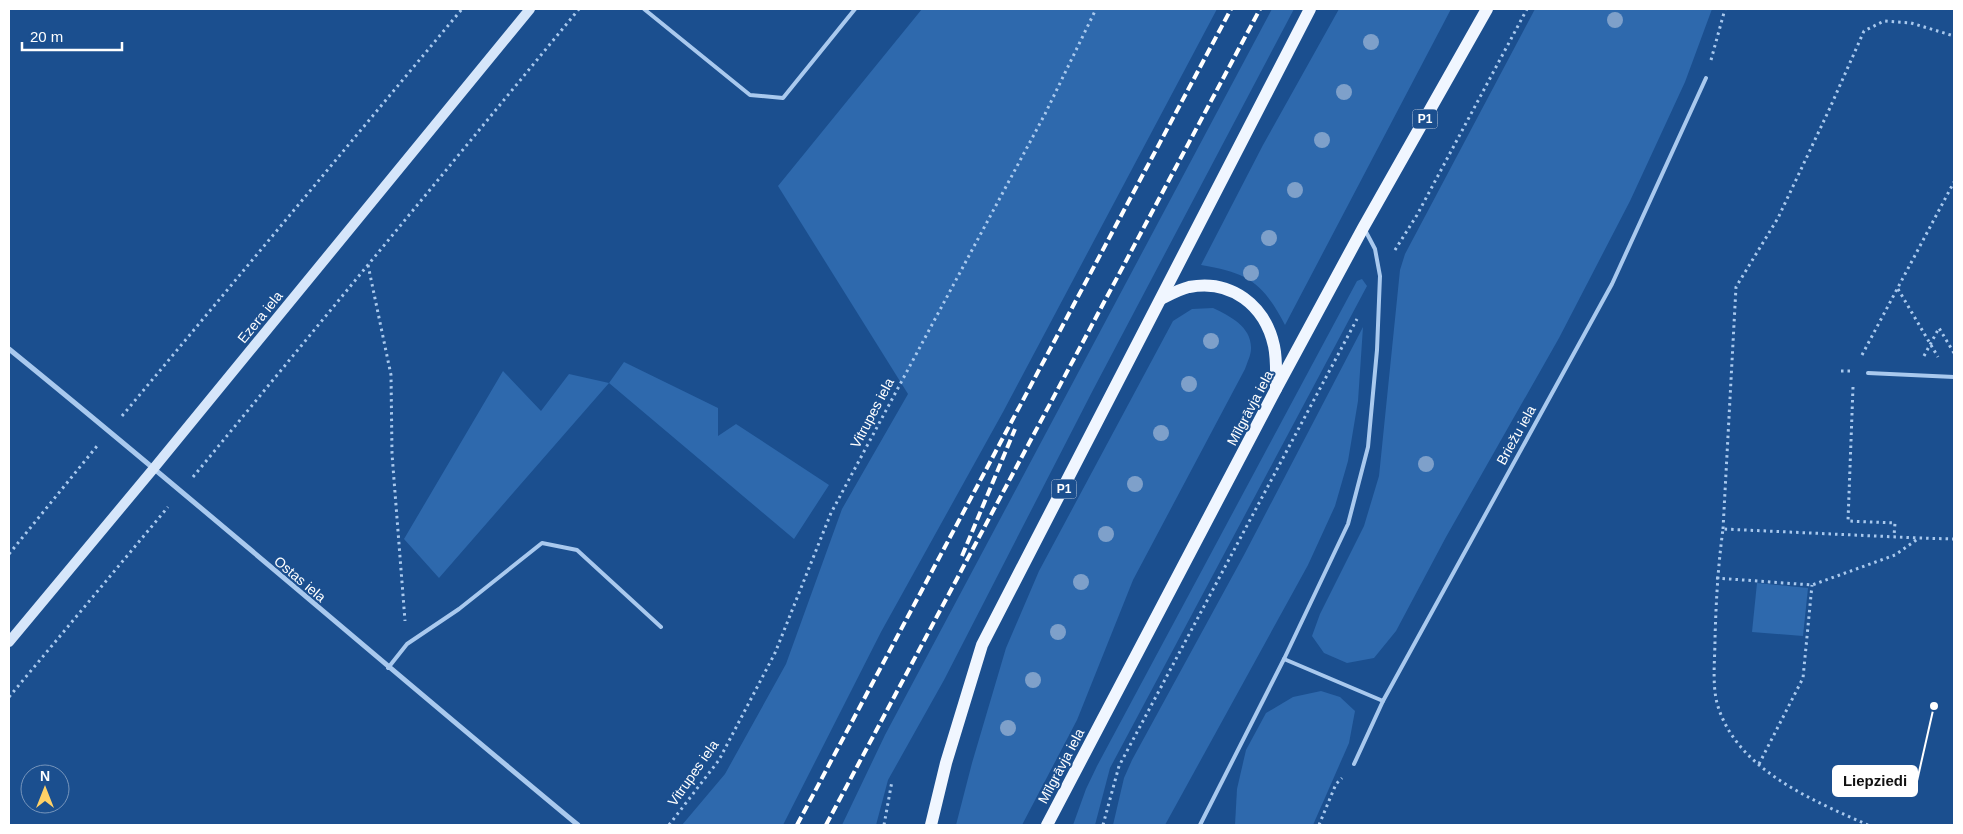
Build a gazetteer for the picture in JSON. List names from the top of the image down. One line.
{"streets":{"main road":["P1","Mīlgrāvja iela"],"street":["Ezera iela","Ostas iela"],"lane":["Briežu iela"],"path":["Vitrupes iela"]},"crossings":[["Ezera iela","Ostas iela"]],"places":["Liepziedi"],"scale_bar":"20 m","north":"top"}
